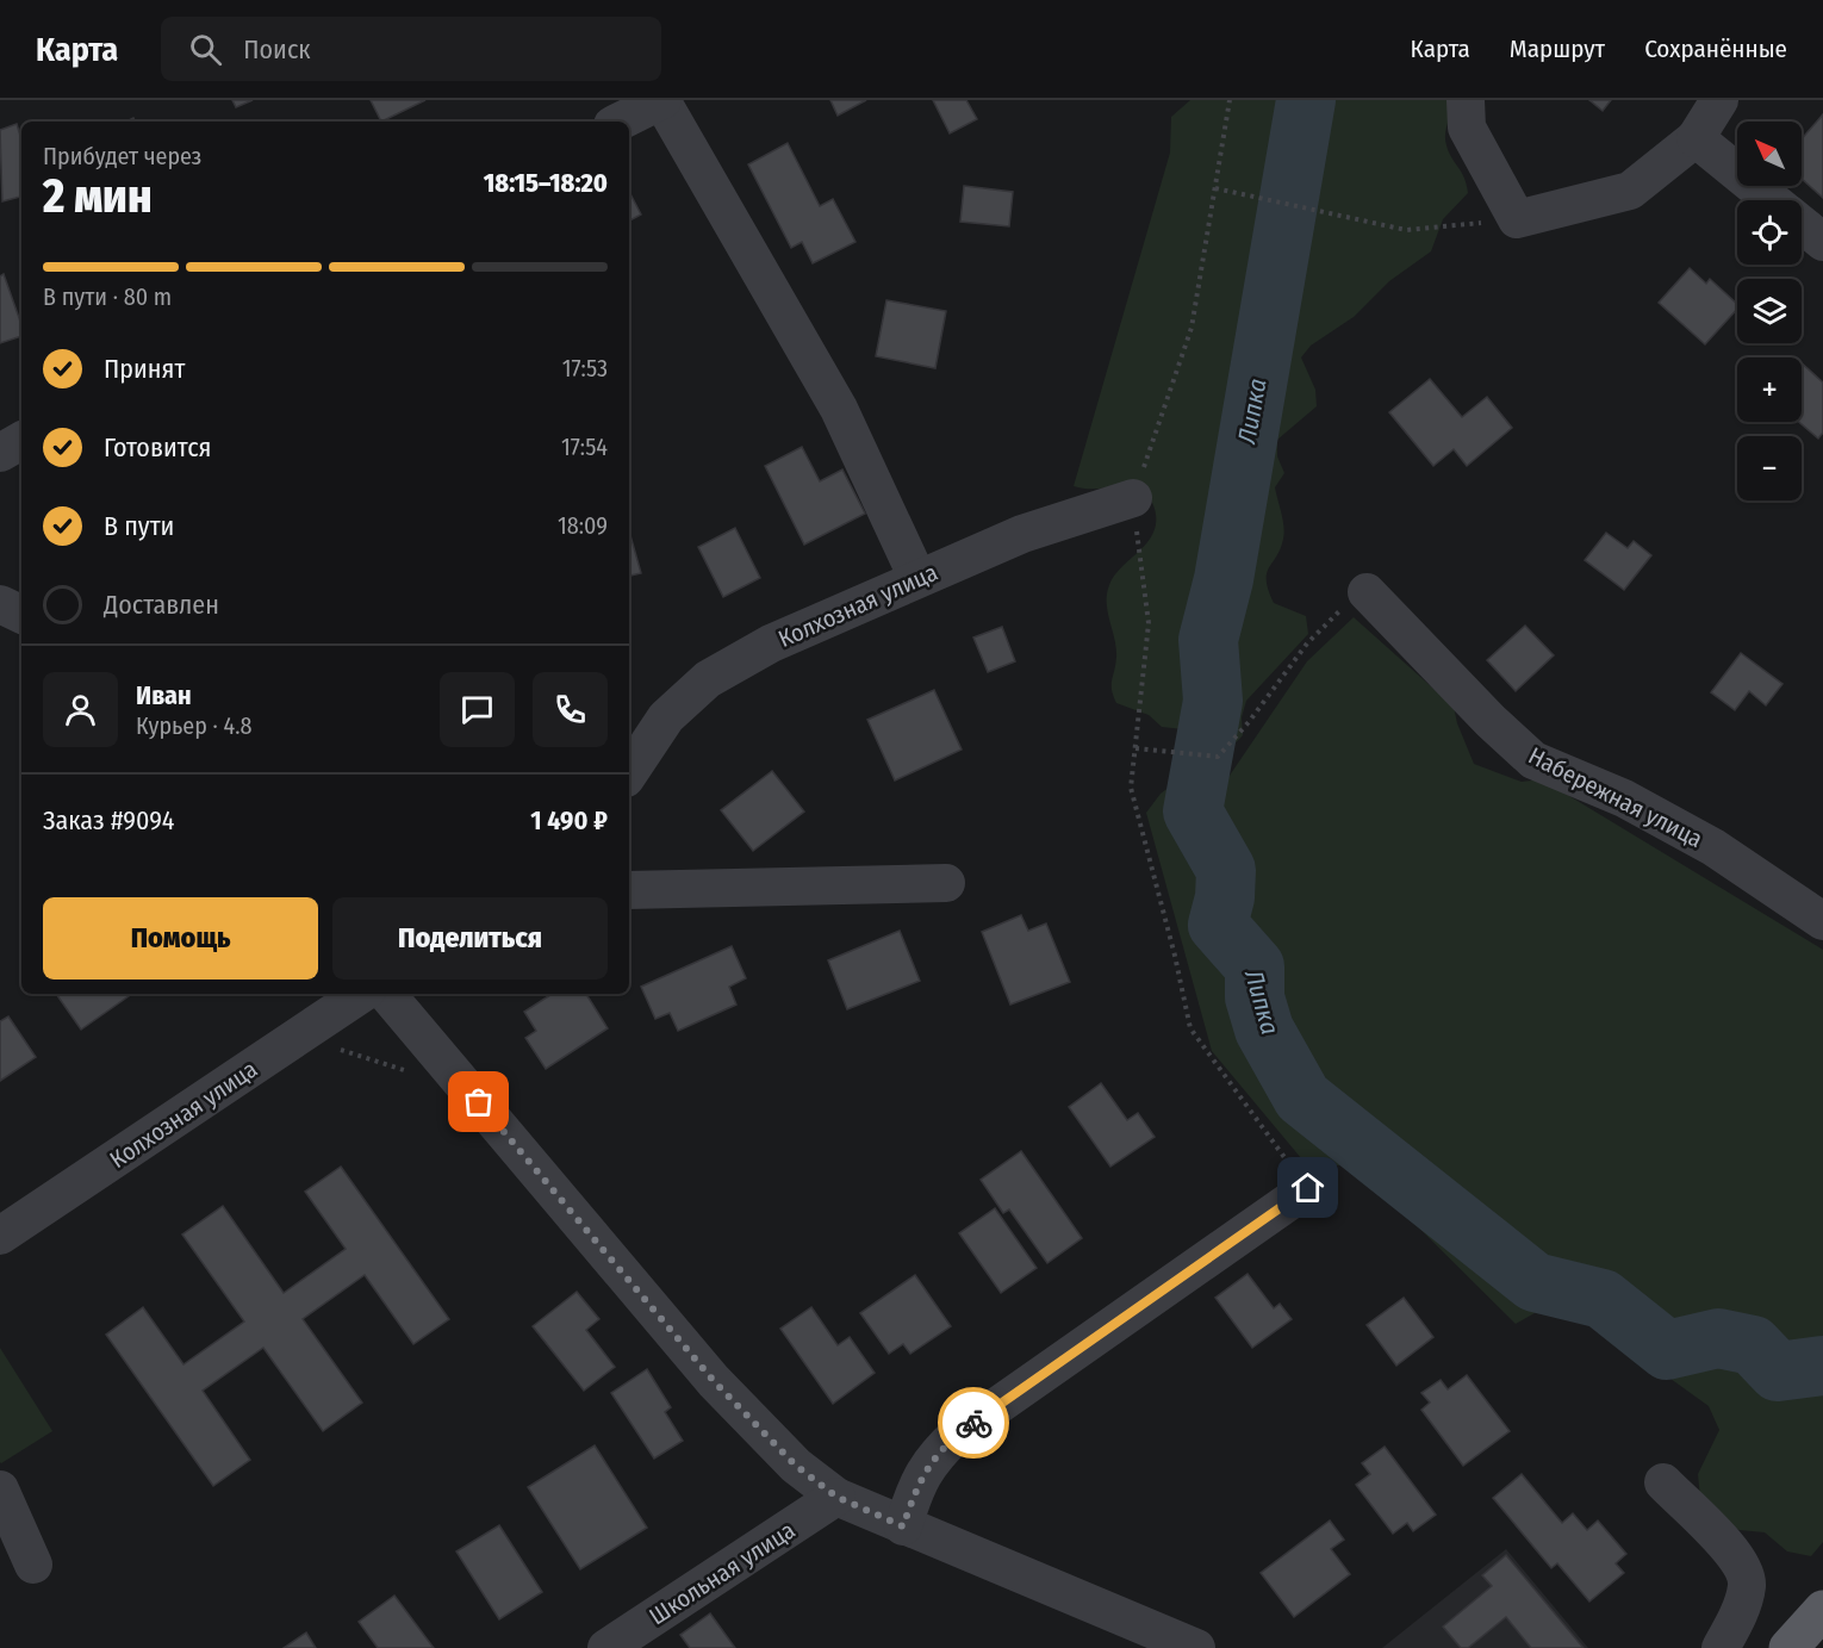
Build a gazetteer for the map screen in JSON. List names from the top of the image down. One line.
{"streets":{"street":["Колхозная улица","Набережная улица","Школьная улица"]},"water":["Липка"],"north":"top left","page":{"header":"Карта","search":"Поиск","nav":["Карта","Маршрут","Сохранённые"],"map_buttons":["+","−"],"heading":["2 мин","Прибудет через","18:15–18:20"],"panel":["Иван","Курьер · 4.8","Заказ #9094","1 490 ₽"],"bar":"В пути · 80 m","list":[["Принят","17:53"],["Готовится","17:54"],["В пути","18:09"],"Доставлен"],"buttons":["Помощь","Поделиться"]}}
